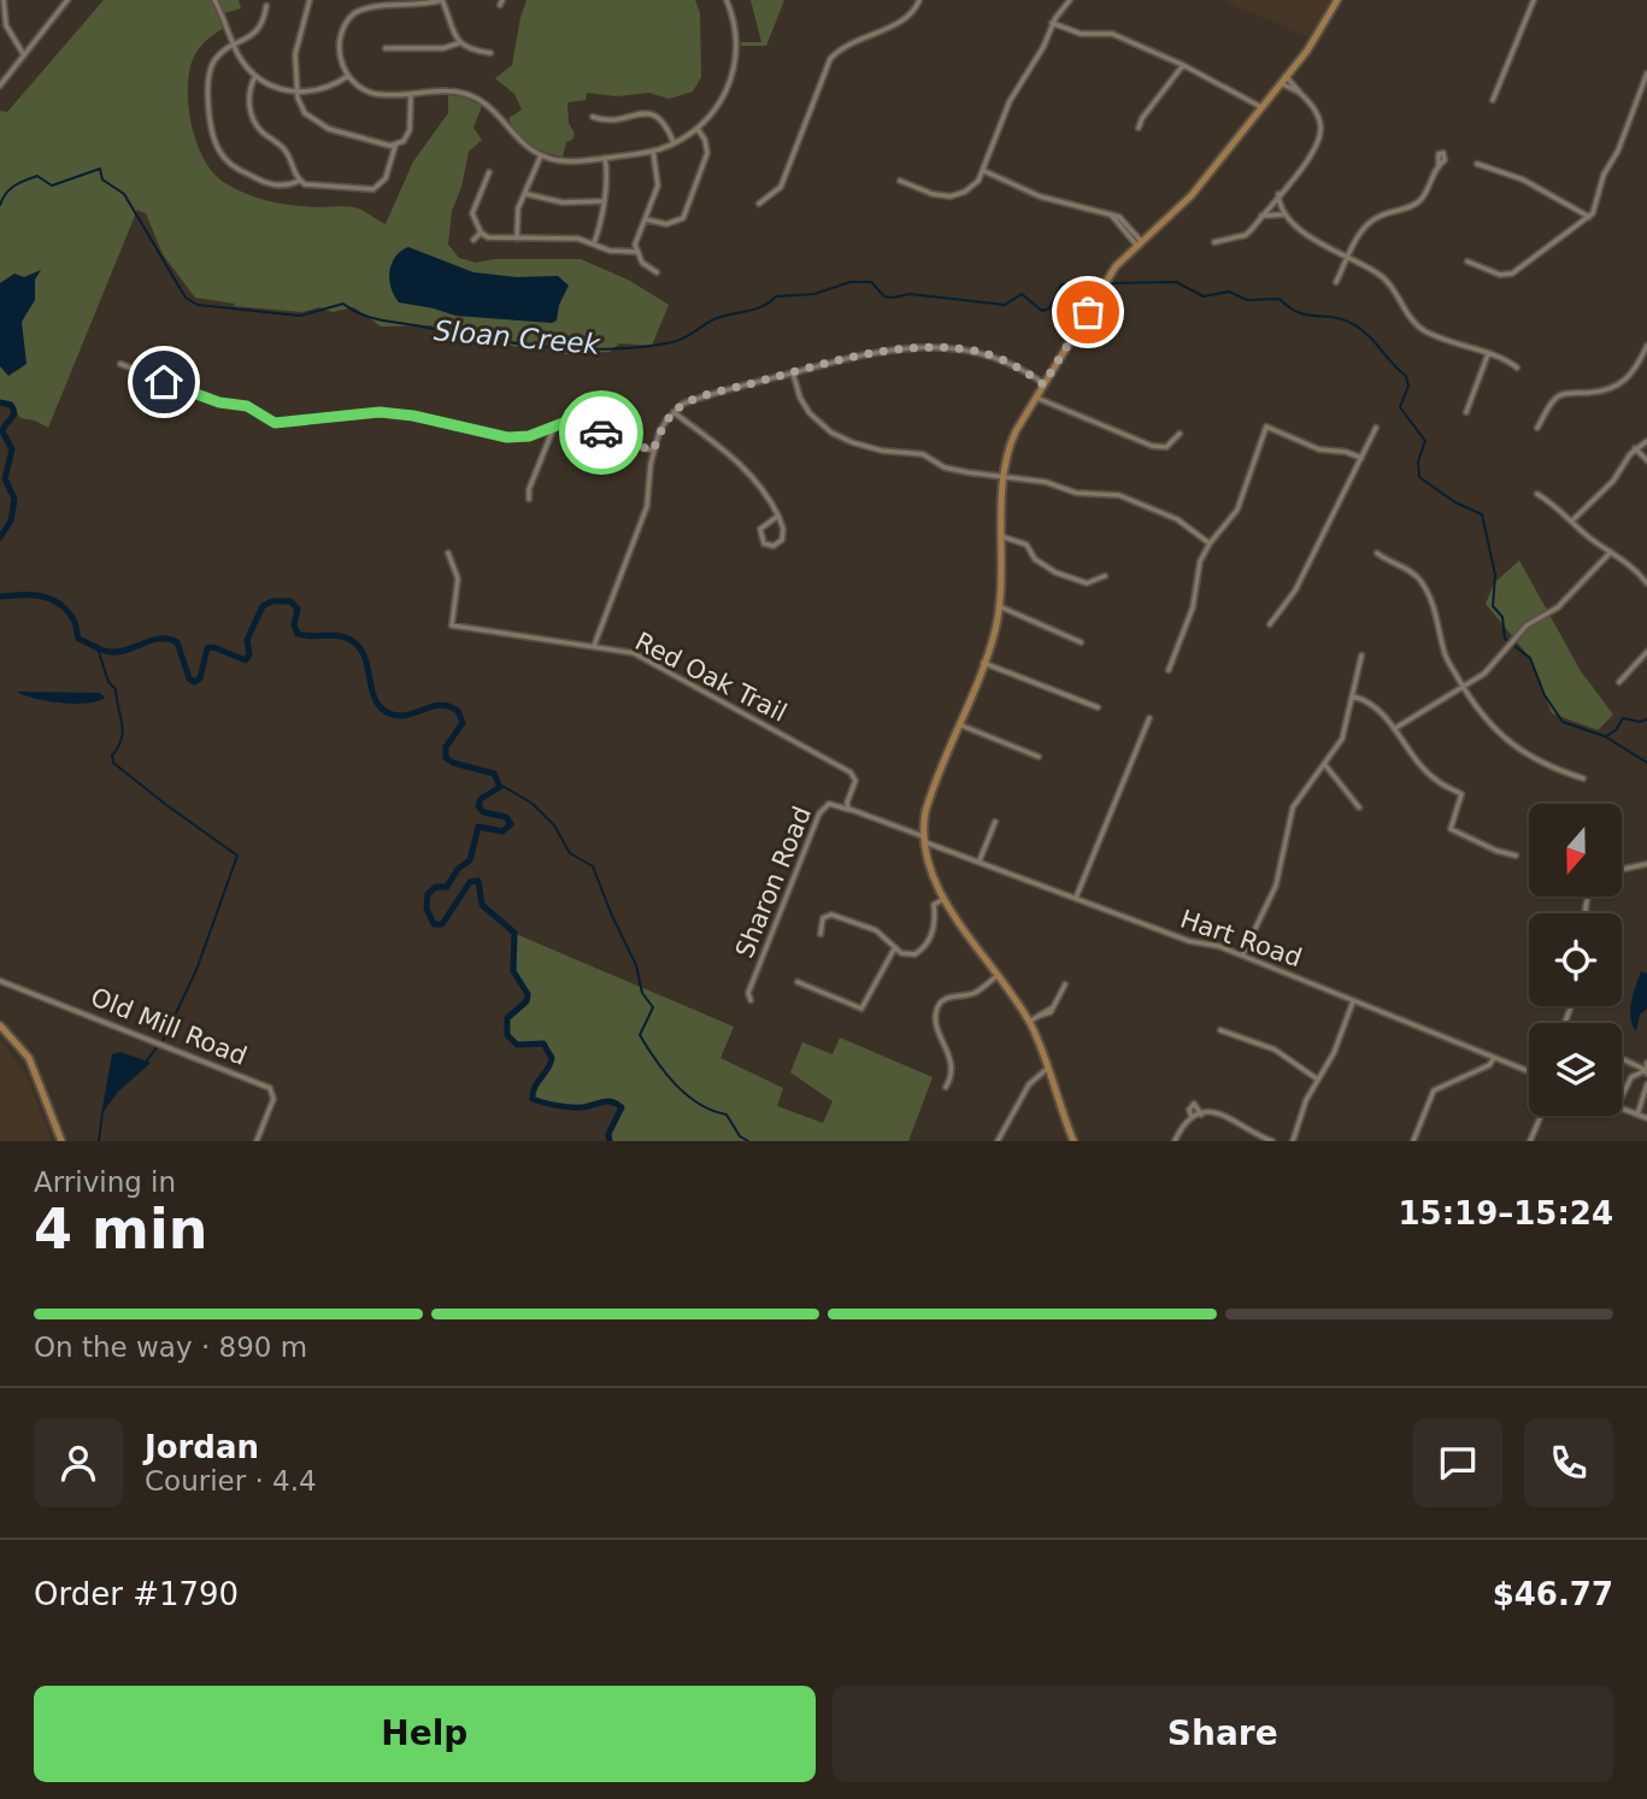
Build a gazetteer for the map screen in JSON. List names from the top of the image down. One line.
{"streets":{"street":["Red Oak Trail","Sharon Road","Hart Road","Old Mill Road"]},"crossings":[["Red Oak Trail","Sharon Road"]],"water":["Sloan Creek"],"north":"bottom","page":{"heading":["4 min","Arriving in","15:19–15:24"],"panel":["Jordan","Courier · 4.4","Order #1790","$46.77"],"bar":"On the way · 890 m","buttons":["Help","Share"]}}
